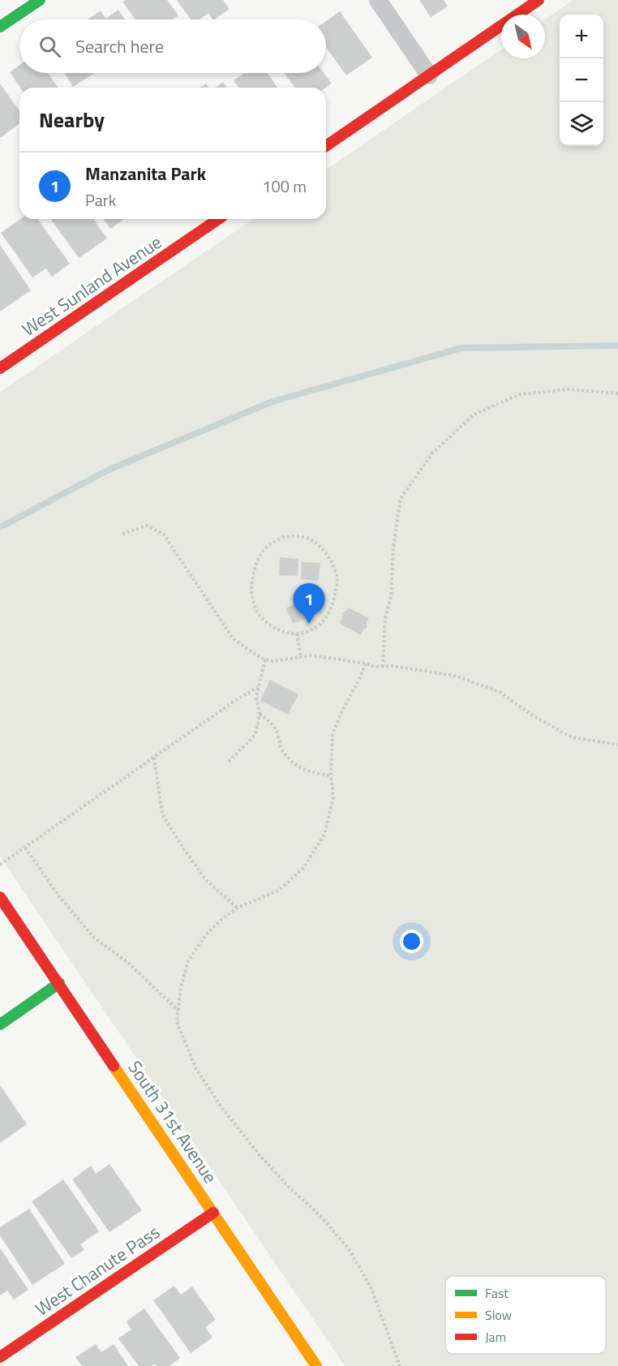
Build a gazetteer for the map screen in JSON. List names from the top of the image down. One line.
{"streets":{"street":["West Sunland Avenue","South 31st Avenue","West Chanute Pass"]},"crossings":[["South 31st Avenue","West Chanute Pass"]],"legend":["Fast","Slow","Jam"],"north":"bottom right","page":{"map_buttons":["+","−"],"search":"Search here","heading":"Nearby","list":[{"mark":"1","name":"Manzanita Park","note":"Park","value":"100 m"}],"pins":"1"}}
